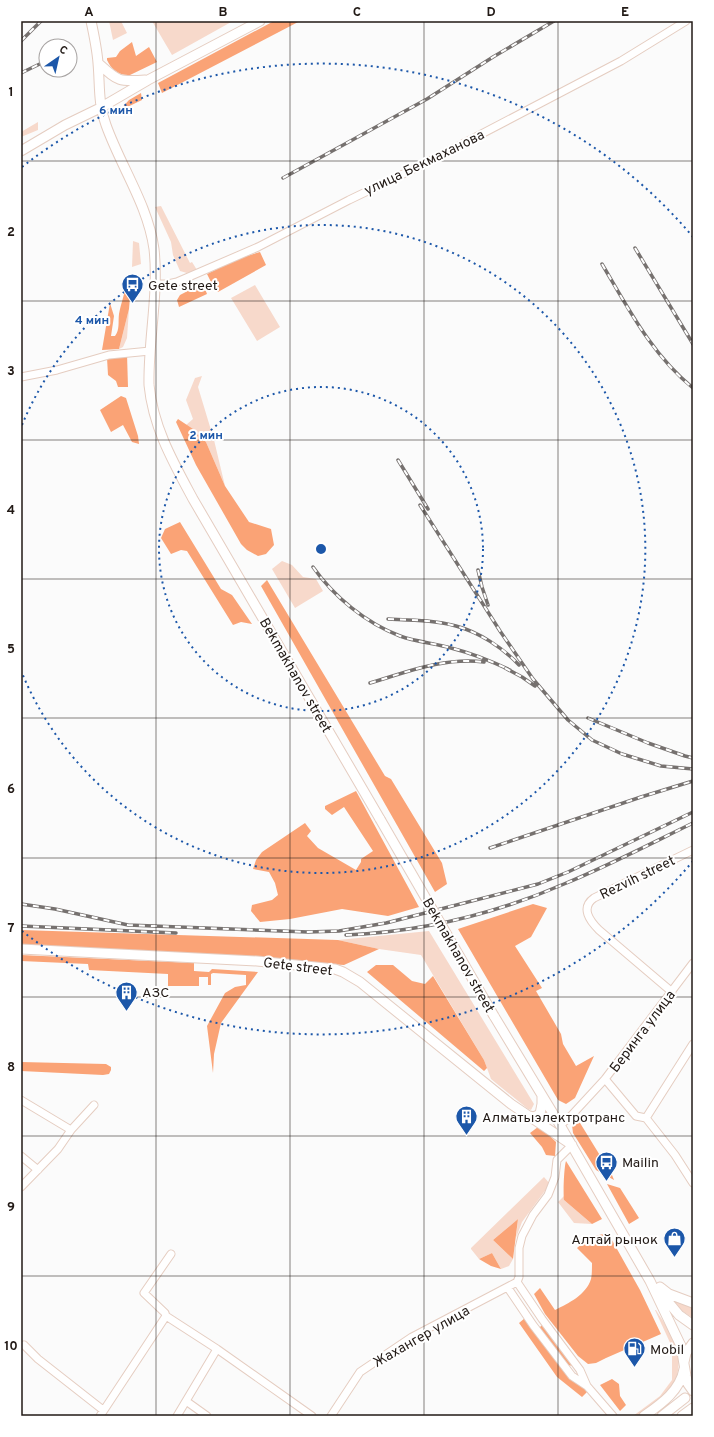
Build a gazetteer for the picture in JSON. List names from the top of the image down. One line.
{"streets":{"main road":["Bekmakhanov street","Gete street"],"street":["улица Бекмаханова","Rezvih street","Беринга улица","Жахангер улица"]},"crossings":[["улица Бекмаханова","Bekmakhanov street"],["Bekmakhanov street","Gete street"],["Bekmakhanov street","Беринга улица"],["Rezvih street","Беринга улица"]],"places":{"bus stop":["Gete street","Mailin"],"building":["АЗС","Алматыэлектротранс"],"shop":["Алтай рынок"],"fuel station":["Mobil"]},"north":"top right","grid":{"columns":["A","B","C","D","E"],"rows":["1","2","3","4","5","6","7","8","9","10"]},"rings":["6 мин","4 мин","2 мин"]}
